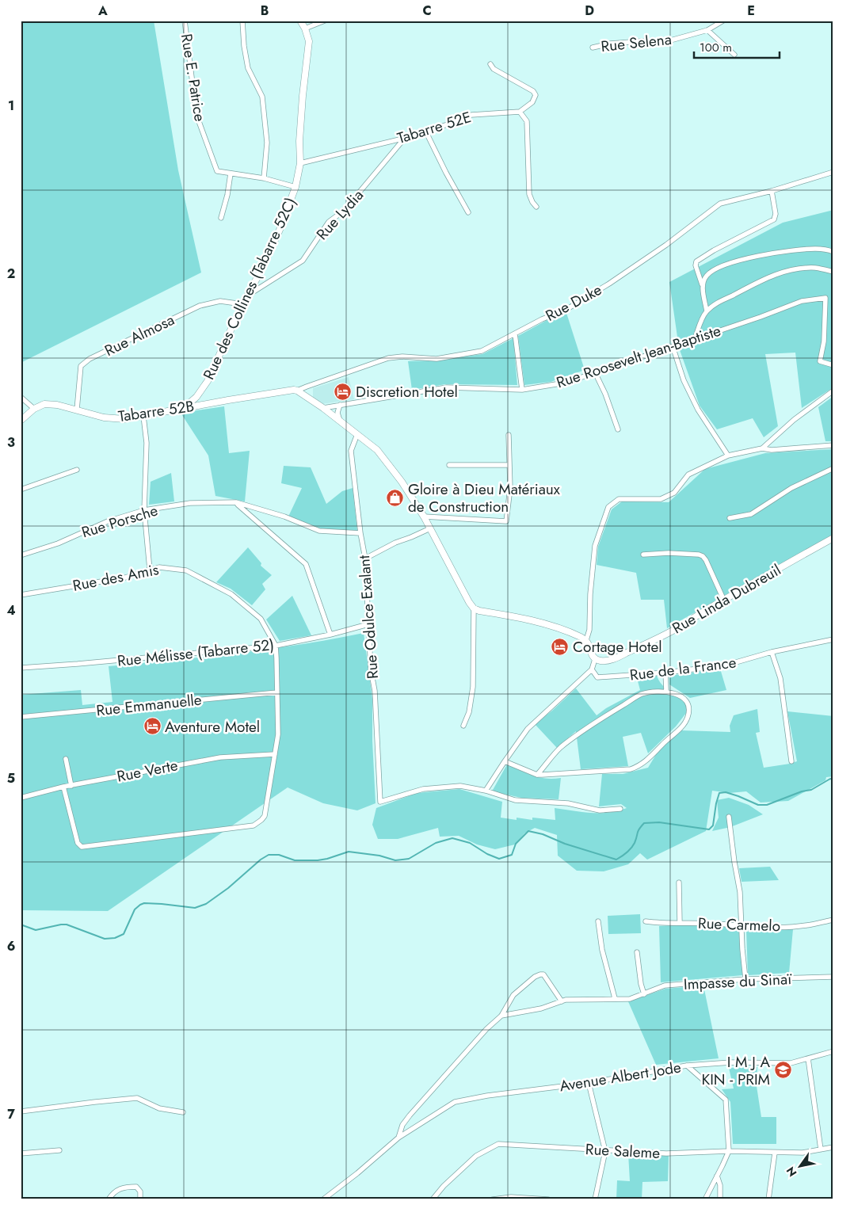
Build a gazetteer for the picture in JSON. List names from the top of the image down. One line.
{"streets":{"street":["Rue Selena","Rue E. Patrice","Tabarre 52E","Rue Lydia","Rue des Collines (Tabarre 52C)","Rue Duke","Rue Almosa","Rue Roosevelt Jean-Baptiste","Tabarre 52B","Rue Porsche","Rue des Amis","Rue Linda Dubreuil","Rue Odulce Exalant","Rue Mélisse (Tabarre 52)","Rue de la France","Rue Emmanuelle","Rue Verte","Rue Carmelo","Impasse du Sinaï","Avenue Albert Jode","Rue Saleme"]},"crossings":[["Rue E. Patrice","Rue des Collines (Tabarre 52C)"],["Tabarre 52E","Rue Lydia"],["Tabarre 52E","Rue des Collines (Tabarre 52C)"],["Rue Lydia","Rue des Collines (Tabarre 52C)"],["Rue des Collines (Tabarre 52C)","Rue Almosa"],["Rue des Collines (Tabarre 52C)","Tabarre 52B"],["Rue Duke","Tabarre 52B"],["Rue Almosa","Tabarre 52B"],["Rue Porsche","Rue Odulce Exalant"],["Rue des Amis","Rue Mélisse (Tabarre 52)"],["Rue Odulce Exalant","Rue Mélisse (Tabarre 52)"]],"places":{"hotel":["Discretion Hotel","Cortage Hotel","Aventure Motel"],"shop":["Gloire à Dieu Matériaux de Construction"],"school or university":["I M J A KIN - PRIM"]},"scale_bar":"100 m","north":"bottom left","grid":{"columns":["A","B","C","D","E"],"rows":["1","2","3","4","5","6","7"]}}
